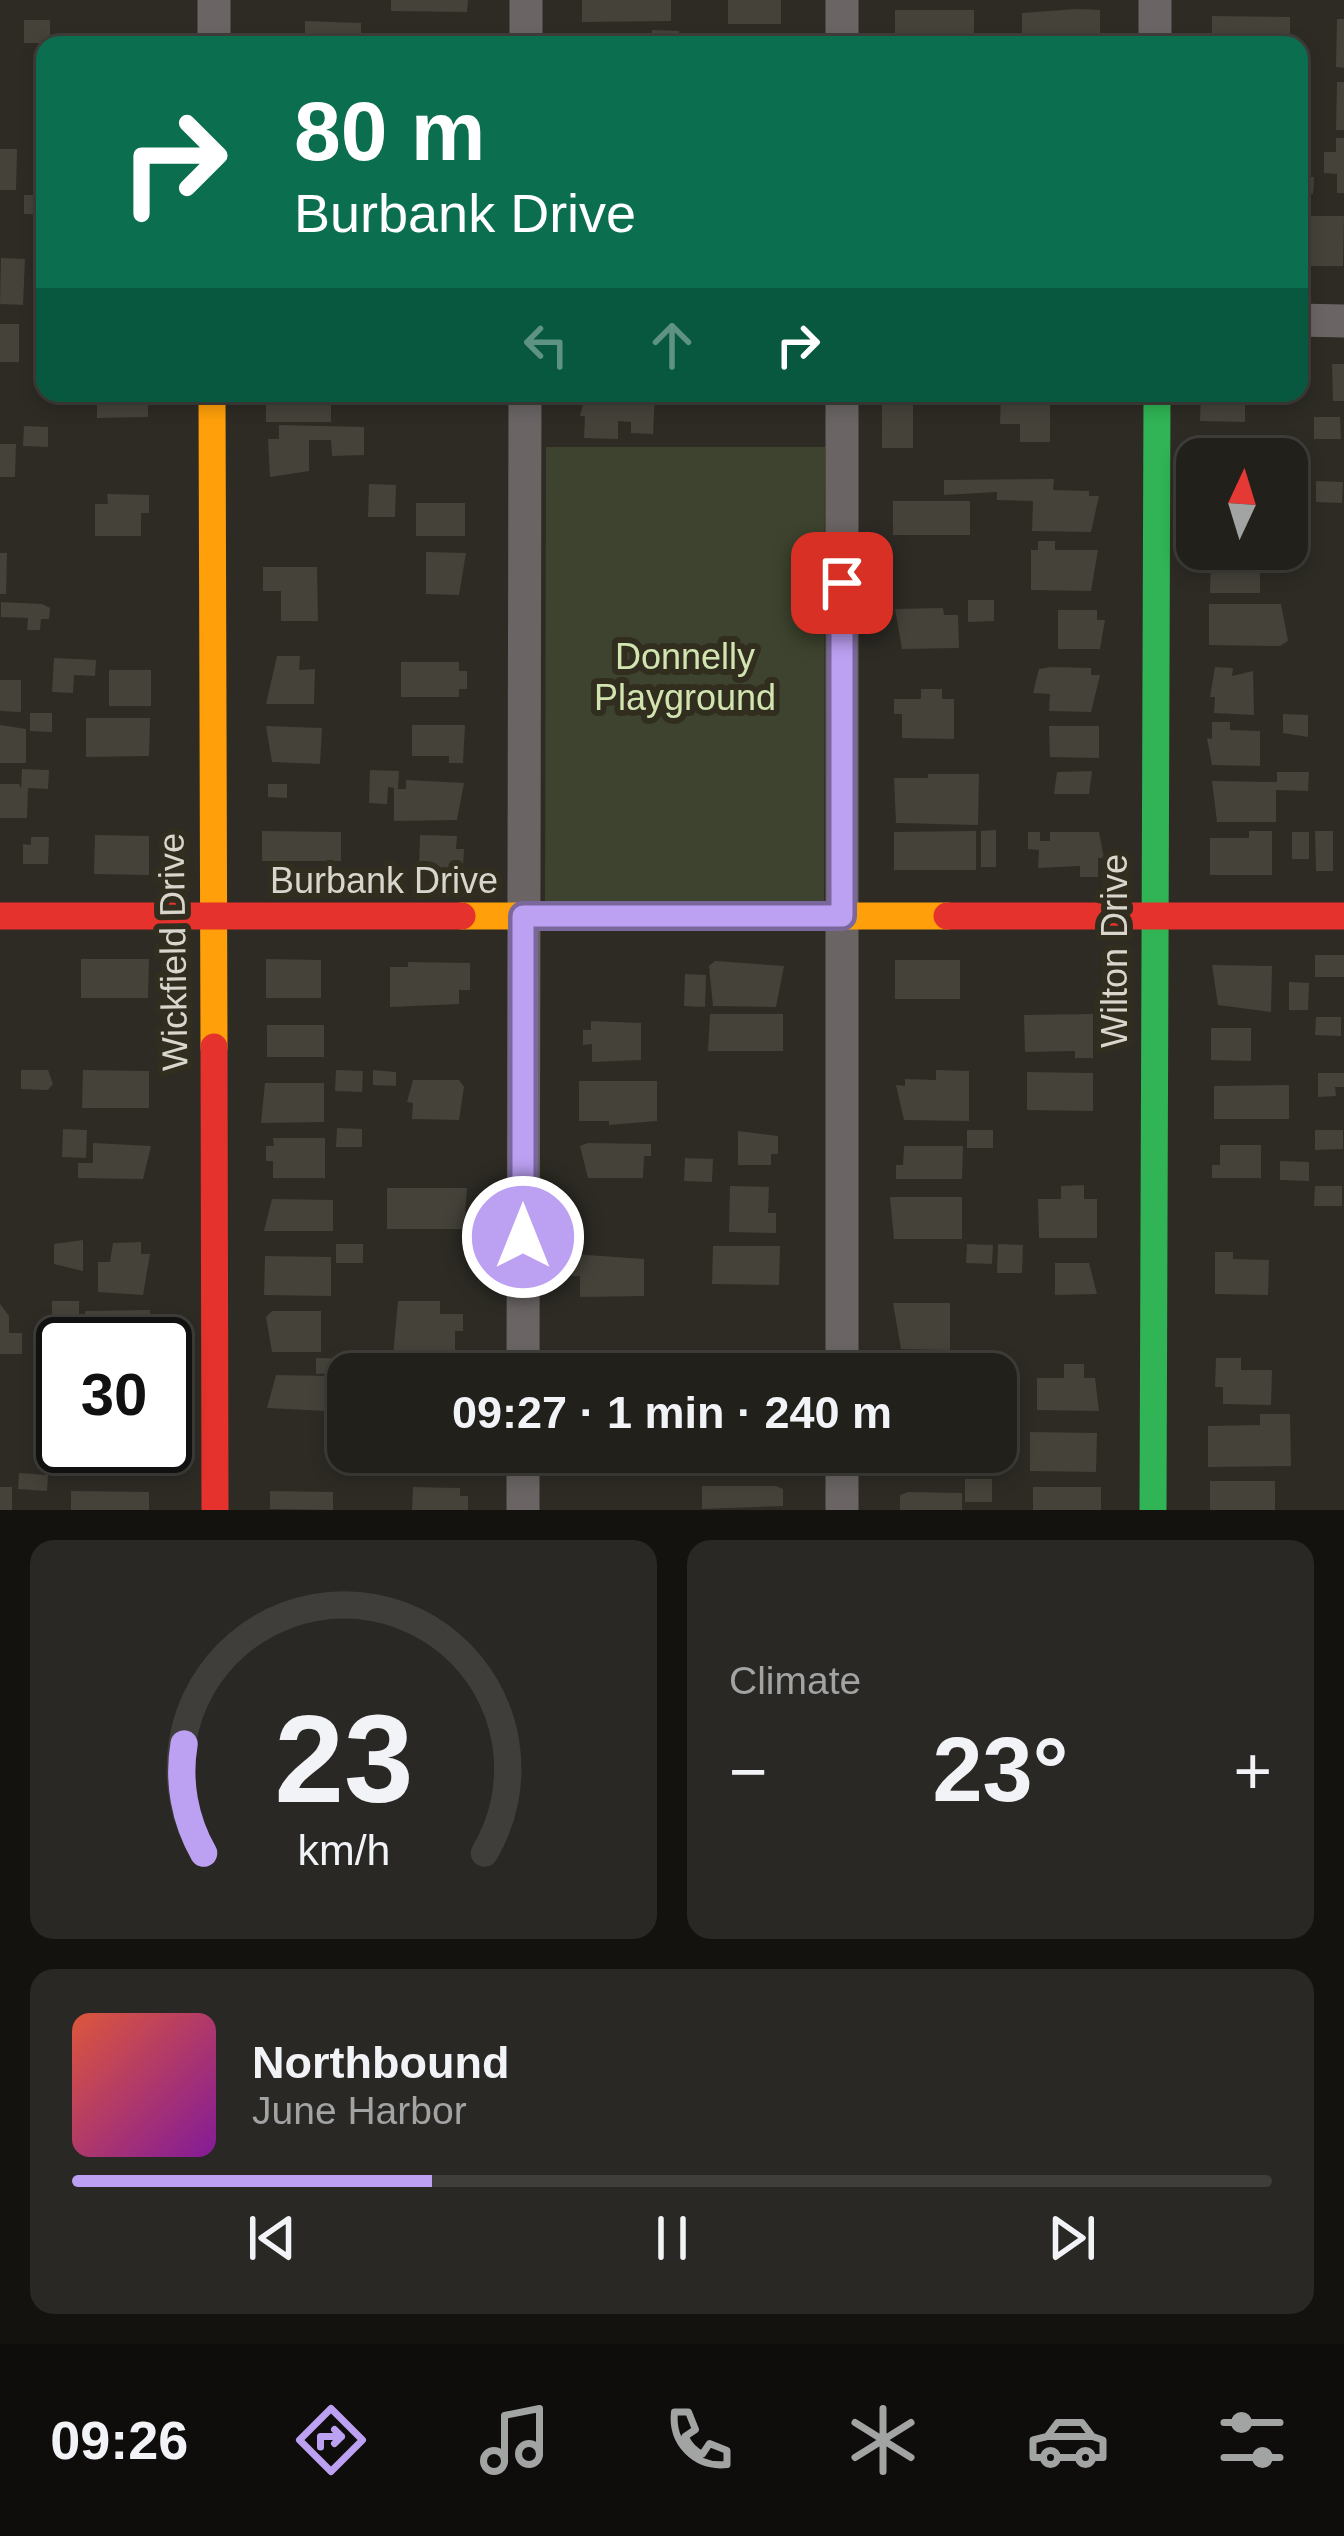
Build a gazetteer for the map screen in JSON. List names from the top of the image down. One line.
{"streets":{"street":["Burbank Drive","Wilton Drive","Wickfield Drive"]},"crossings":[["Burbank Drive","Wilton Drive"],["Burbank Drive","Wickfield Drive"]],"parks":["Donnelly Playground"],"north":"top","page":{"turn":["80 m","Burbank Drive"],"limit":"30","trip":"09:27 · 1 min · 240 m","tile":"Climate","heat":["−","23°","+"],"song":["Northbound","June Harbor"],"tabs":"09:26","gauge":["23","km/h"]}}
